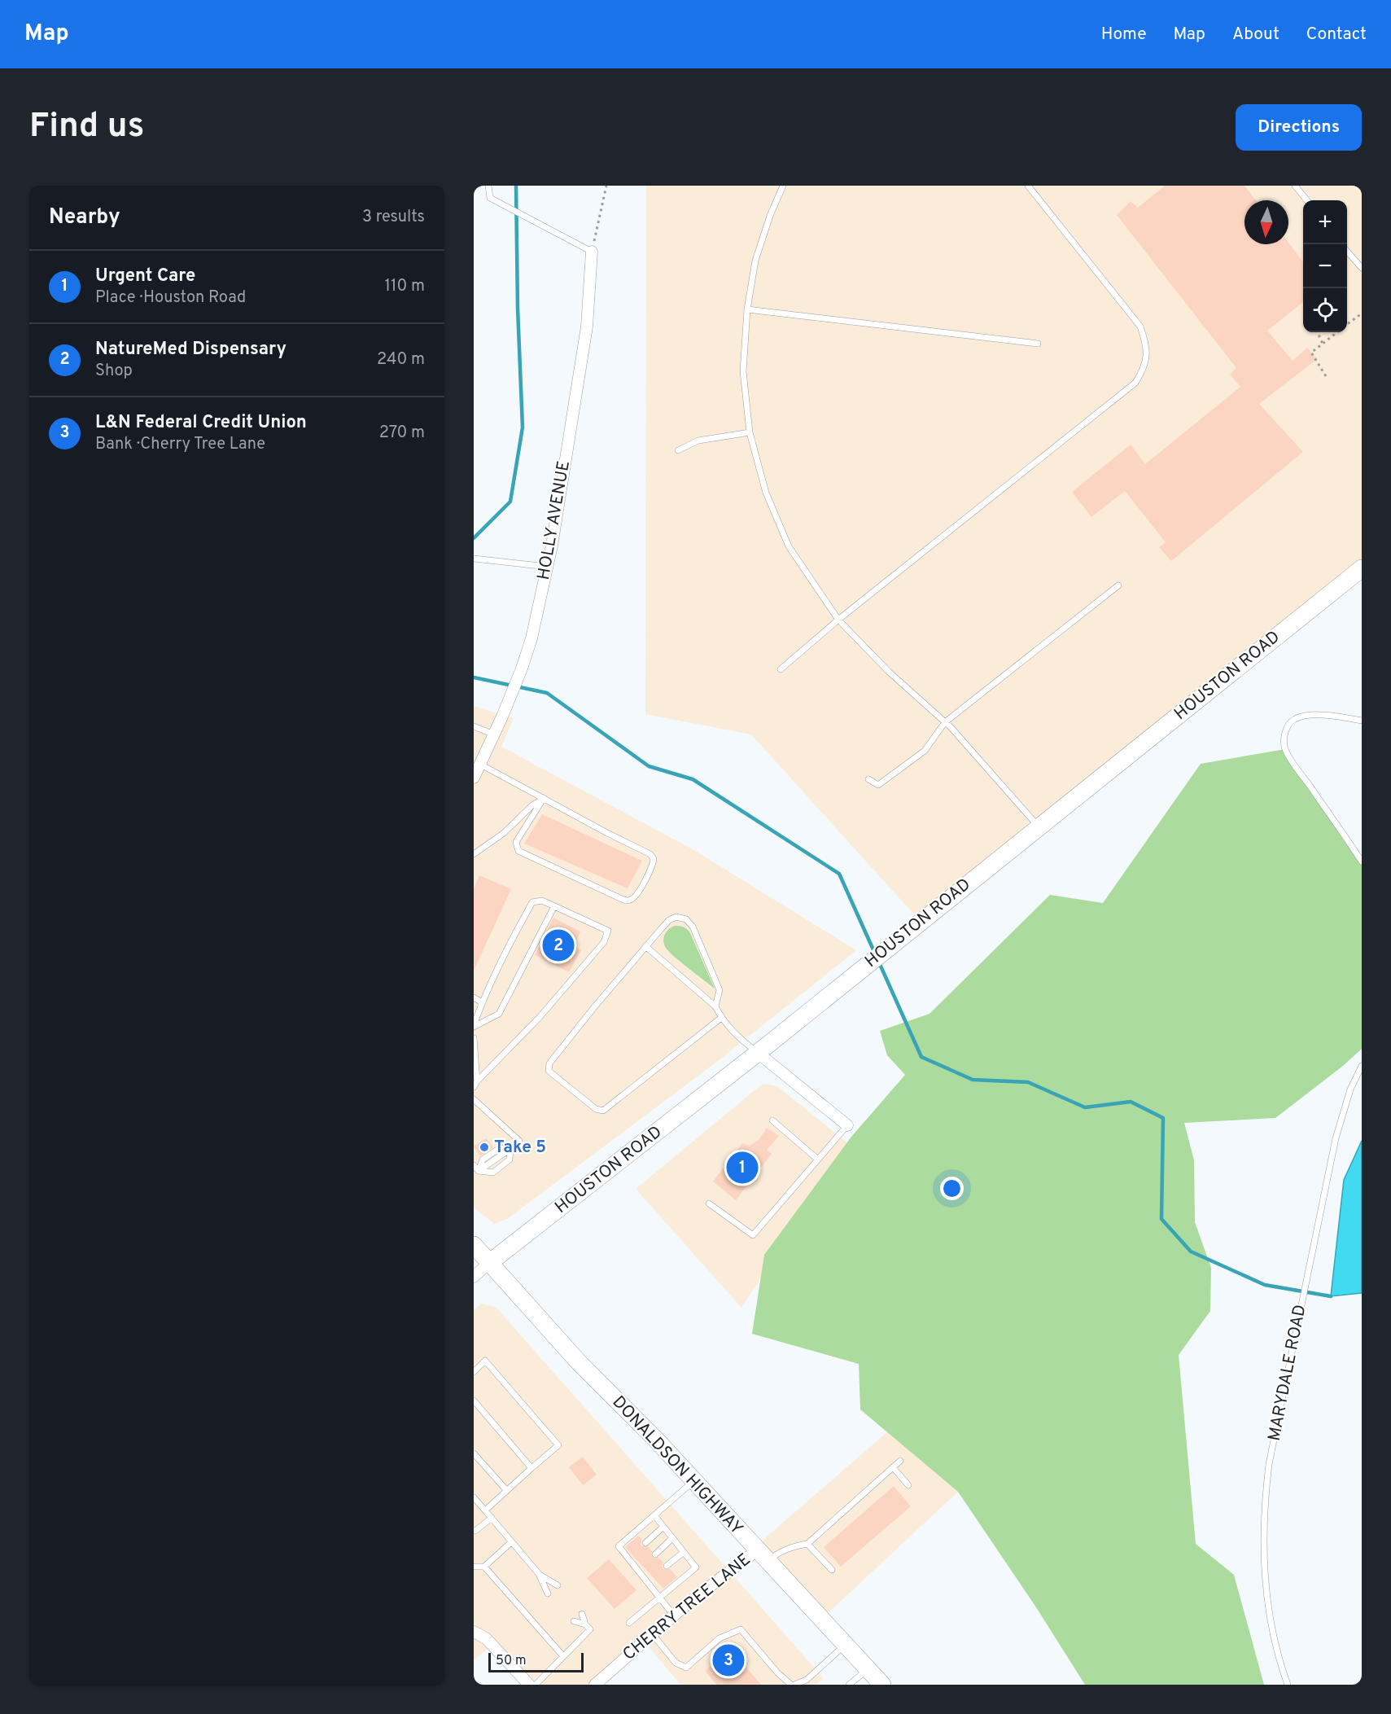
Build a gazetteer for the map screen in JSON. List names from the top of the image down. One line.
{"streets":{"main road":["HOUSTON ROAD","DONALDSON HIGHWAY"],"street":["HOLLY AVENUE","CHERRY TREE LANE"],"lane":["MARYDALE ROAD"]},"crossings":[["HOUSTON ROAD","DONALDSON HIGHWAY"],["DONALDSON HIGHWAY","CHERRY TREE LANE"]],"places":["Take 5"],"scale_bar":"50 m","north":"bottom","page":{"header":"Map","nav":["Home","Map","About","Contact"],"buttons":"Directions","title":"Find us","heading":["Nearby","3 results"],"map_buttons":["+","−"],"list":[{"mark":"1","name":"Urgent Care","note":"Place · Houston Road","value":"110 m"},{"mark":"2","name":"NatureMed Dispensary","note":"Shop","value":"240 m"},{"mark":"3","name":"L&N Federal Credit Union","note":"Bank · Cherry Tree Lane","value":"270 m"}],"pins":["2","1","3"],"scale":"50 m"}}
